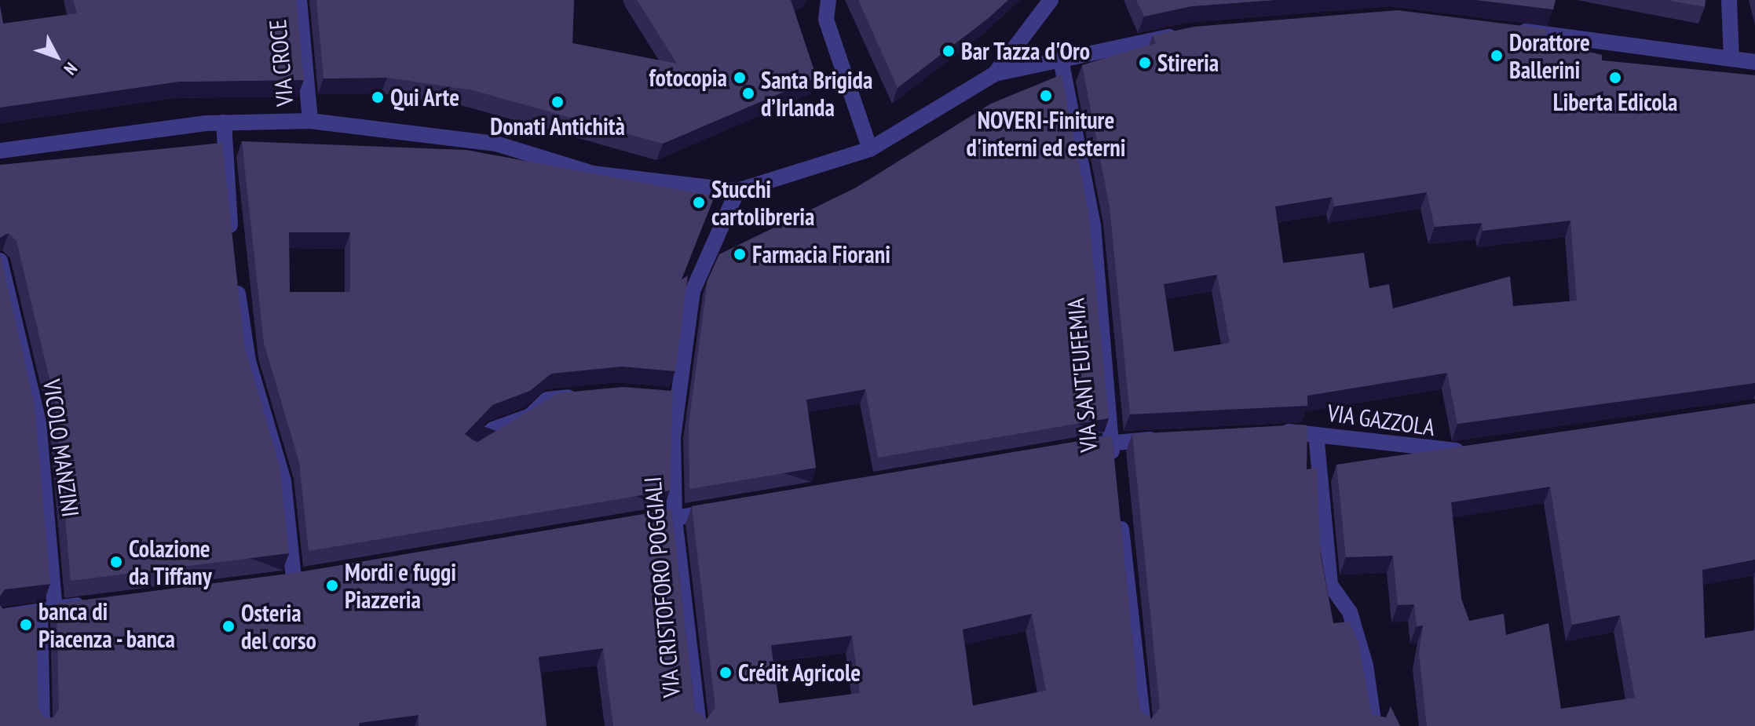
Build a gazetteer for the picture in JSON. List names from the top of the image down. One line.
{"streets":{"street":["VIA CROCE","VIA SANT'EUFEMIA","VIA GAZZOLA","VICOLO MANZINI","VIA CRISTOFORO POGGIALI"]},"places":["Bar Tazza d'Oro","Dorattore Ballerini","Stireria","fotocopia","Liberta Edicola","Santa Brigida d’Irlanda","NOVERI-Finiture d'interni ed esterni","Qui Arte","Donati Antichità","Stucchi cartolibreria","Farmacia Fiorani","Colazione da Tiffany","Mordi e fuggi Piazzeria","banca di Piacenza - banca","Osteria del corso","Crédit Agricole"],"north":"bottom right"}
